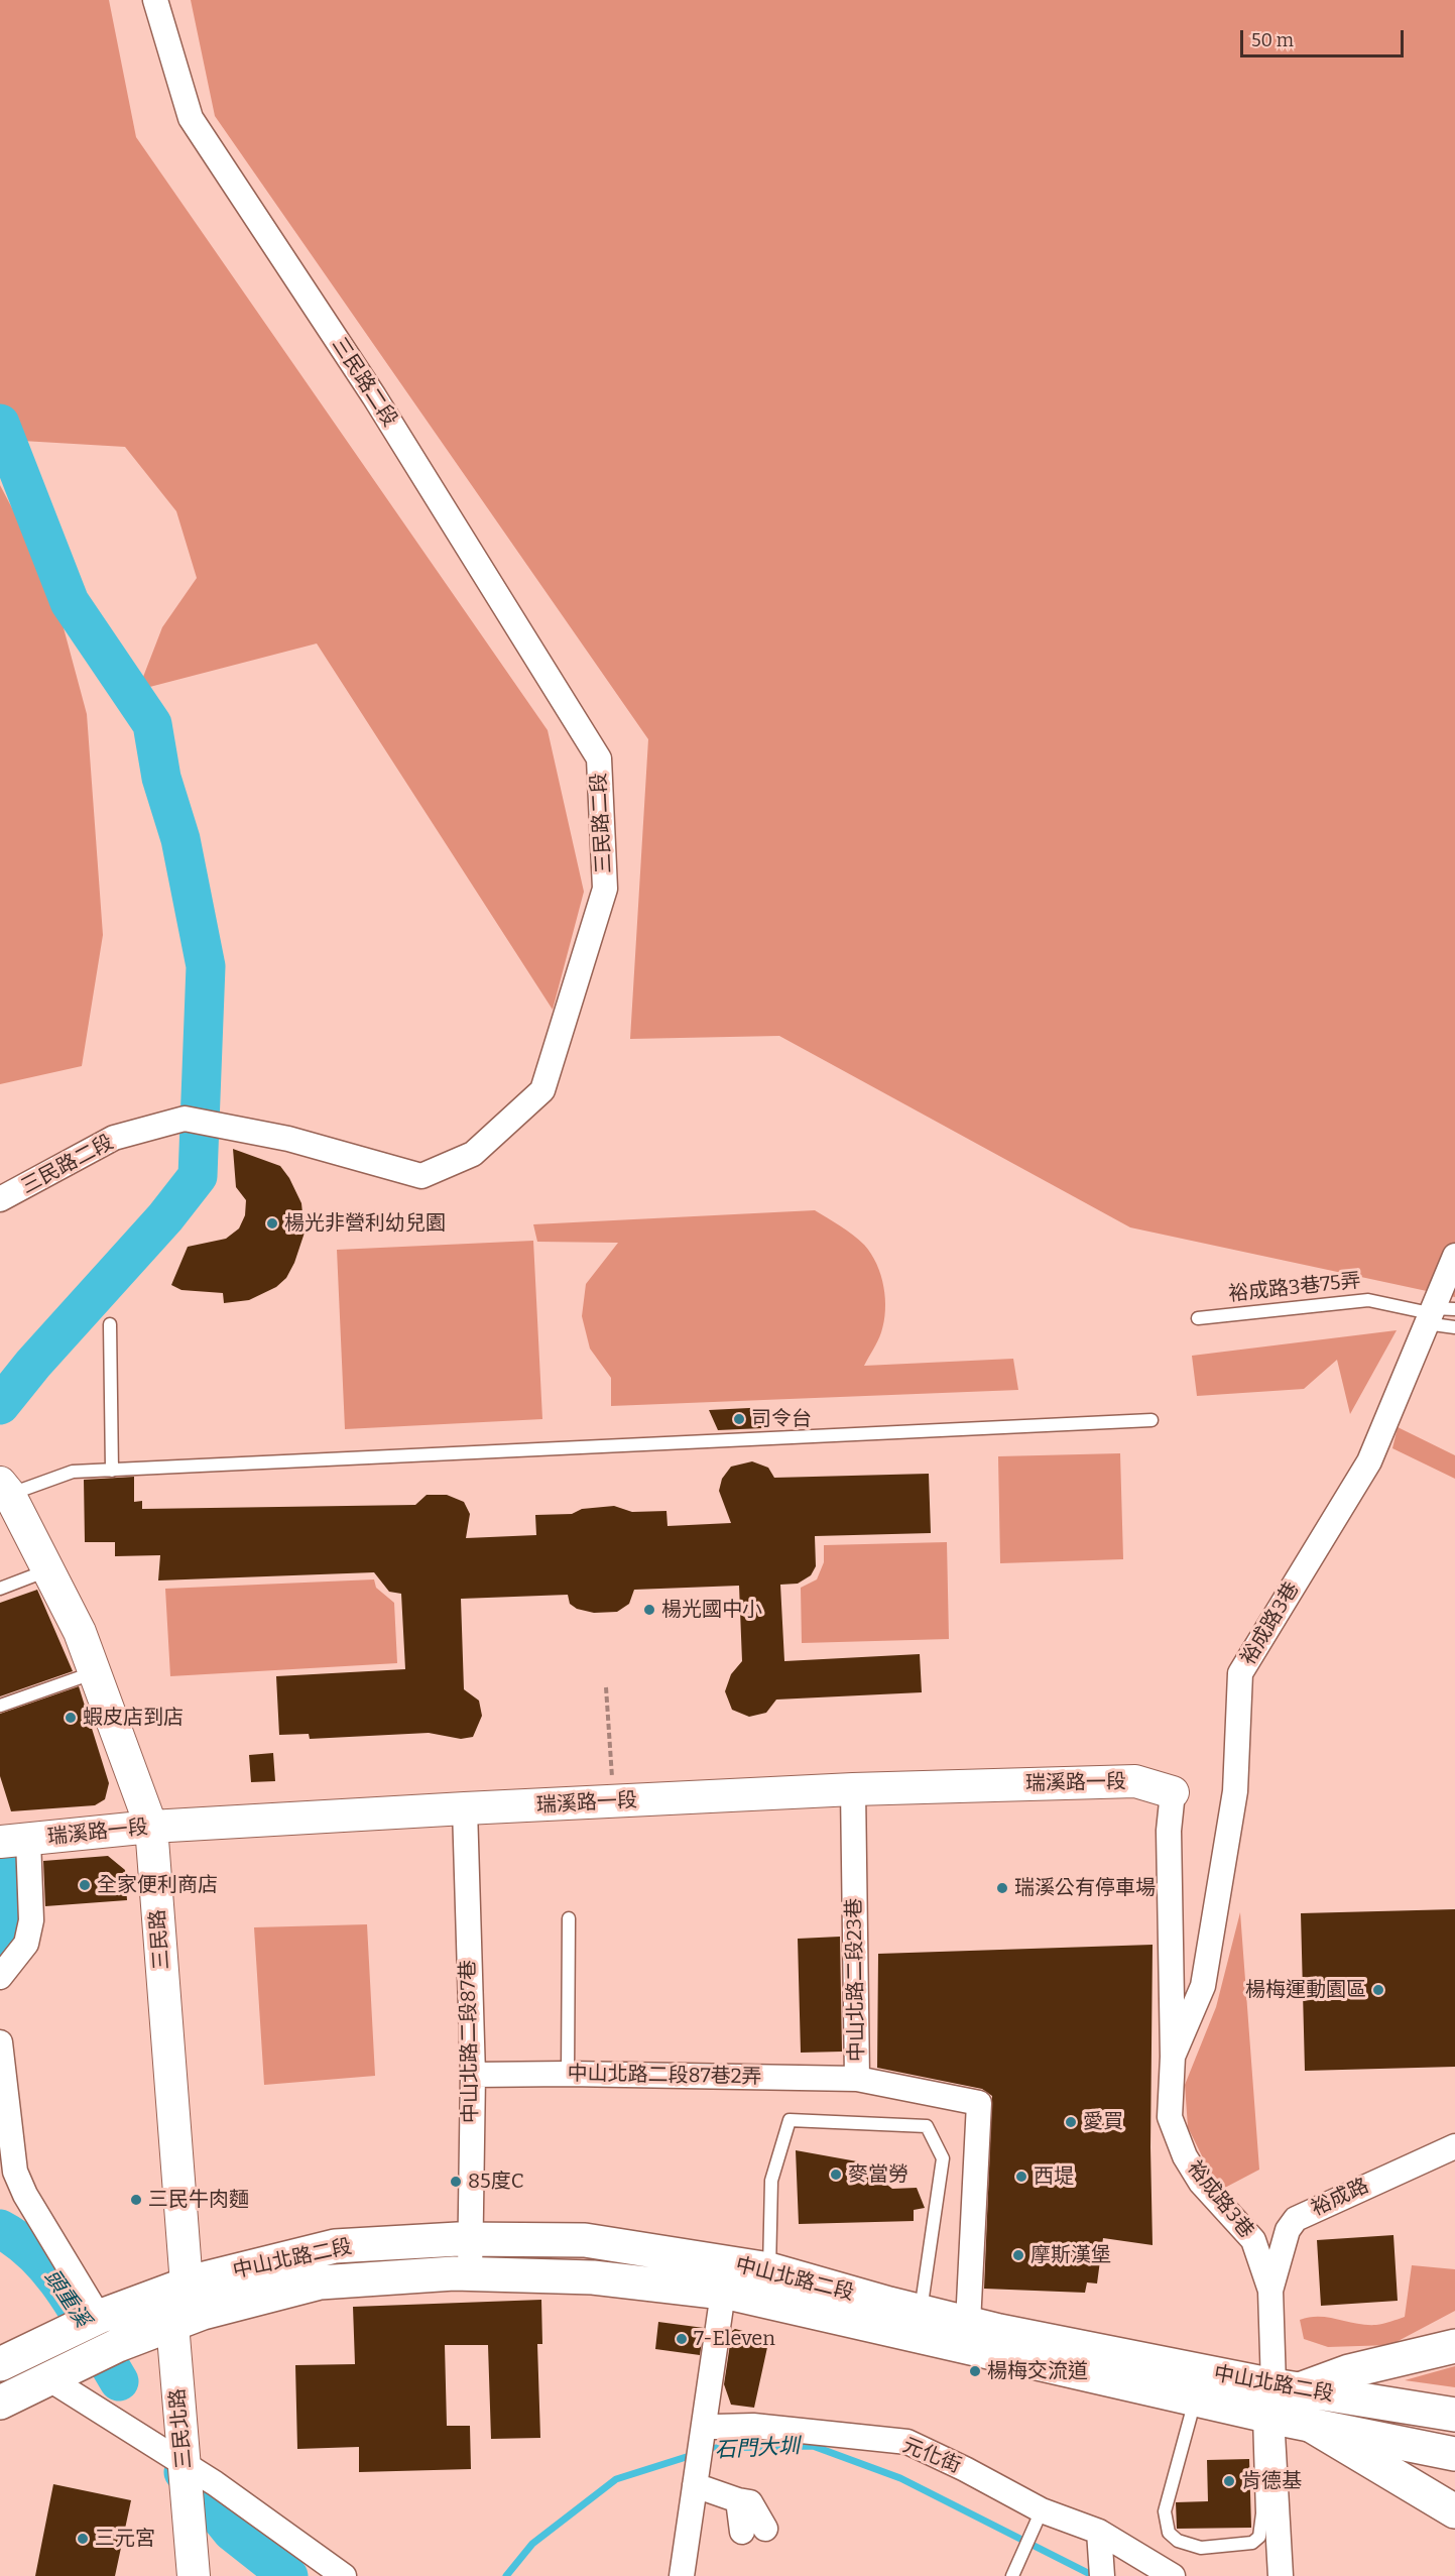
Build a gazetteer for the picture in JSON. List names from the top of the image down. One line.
{"streets":{"main road":["中山北路二段"],"street":["三民路二段","裕成路3巷","瑞溪路一段","三民路","中山北路二段23巷","中山北路二段87巷","中山北路二段87巷2弄","裕成路","三民北路","元化街"],"lane":["裕成路3巷75弄"]},"crossings":[["裕成路3巷75弄","裕成路3巷"],["裕成路3巷","瑞溪路一段"],["裕成路3巷","裕成路"],["裕成路3巷","中山北路二段"],["瑞溪路一段","三民路"],["瑞溪路一段","中山北路二段23巷"],["瑞溪路一段","中山北路二段87巷"],["三民路","中山北路二段"],["三民路","三民北路"],["中山北路二段23巷","中山北路二段87巷2弄"],["中山北路二段23巷","中山北路二段"],["中山北路二段87巷","中山北路二段87巷2弄"],["中山北路二段87巷","中山北路二段"],["中山北路二段","三民北路"]],"water":["頭重溪","石門大圳"],"places":["楊光非營利幼兒園","司令台","楊光國中小","蝦皮店到店","全家便利商店","瑞溪公有停車場","楊梅運動園區","愛買","麥當勞","西堤","85度C","三民牛肉麵","摩斯漢堡","7-Eleven","楊梅交流道","肯德基","三元宮"],"scale_bar":"50 m"}
